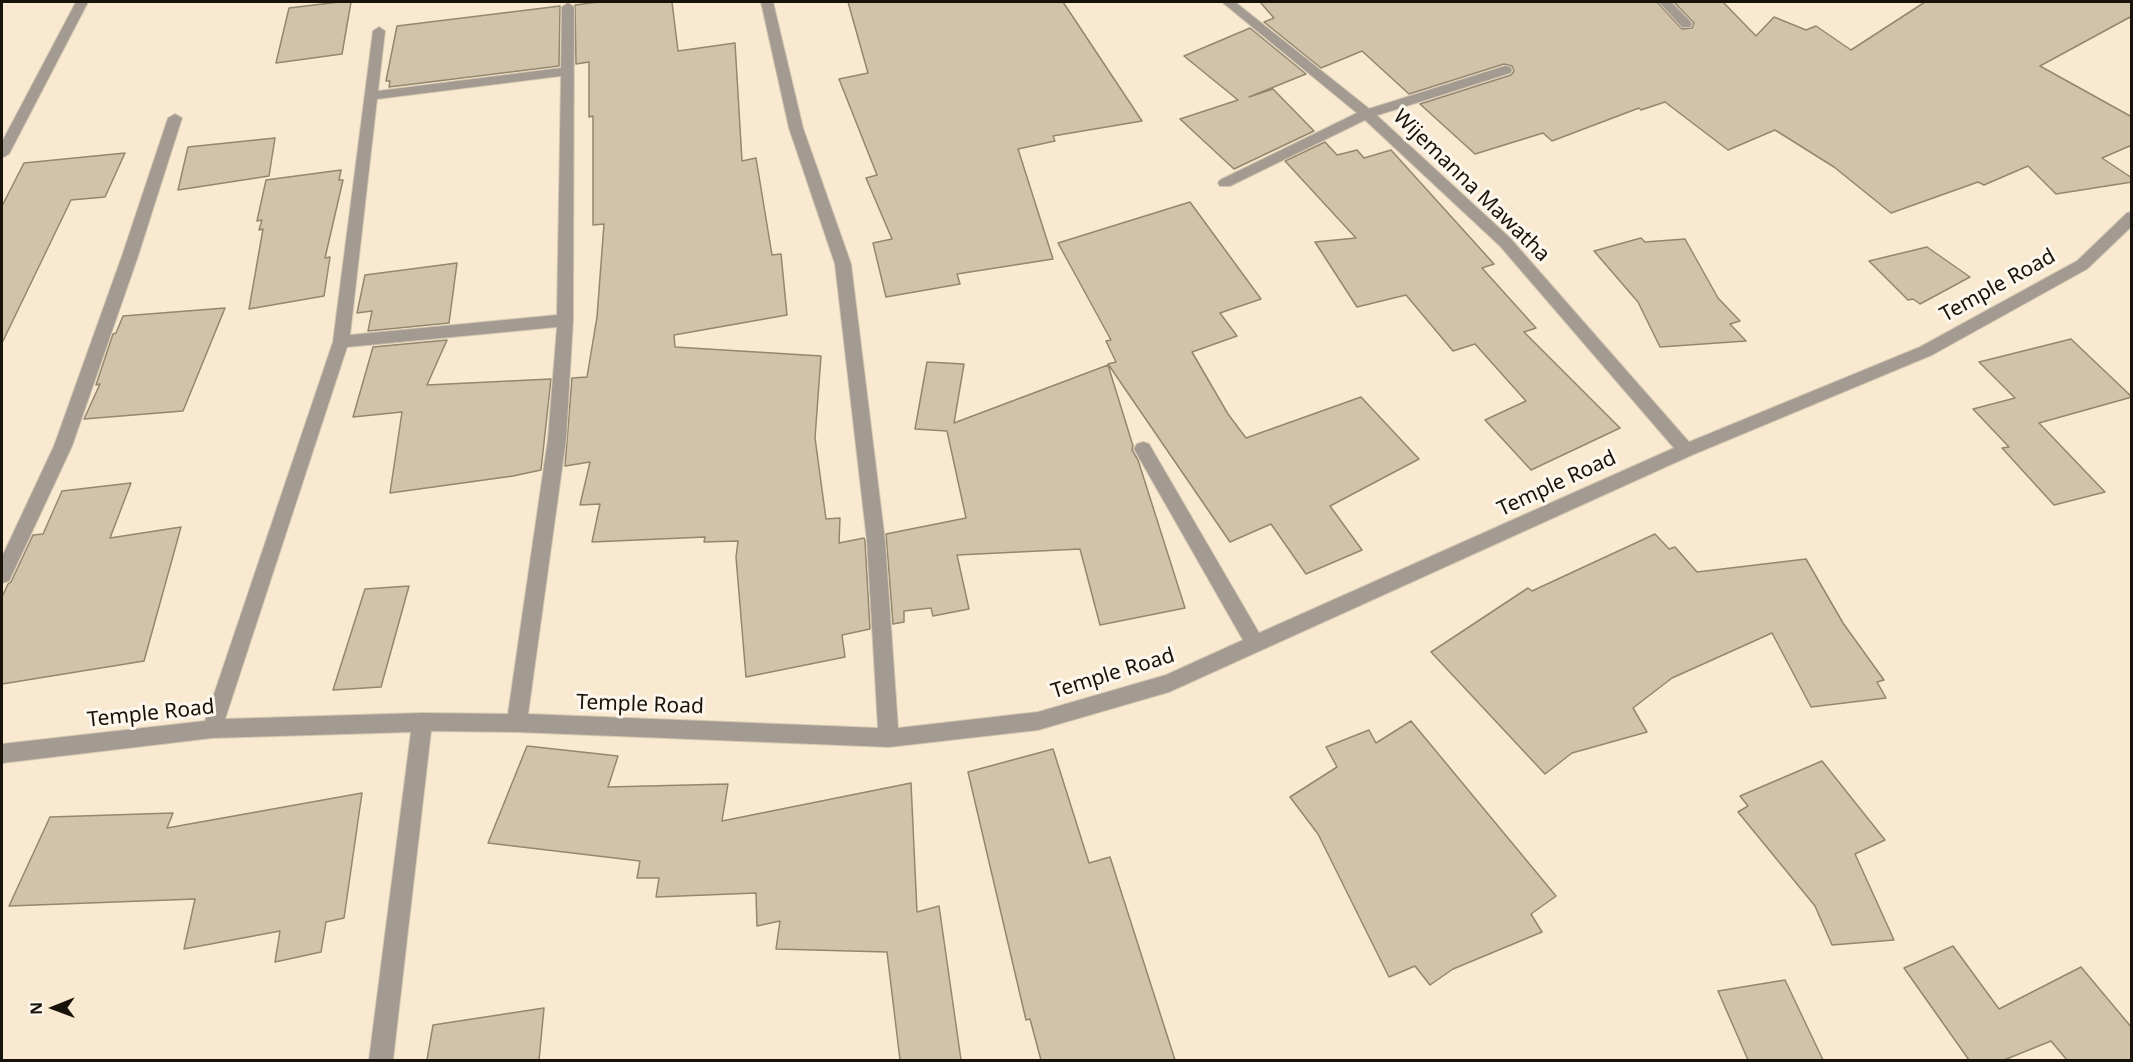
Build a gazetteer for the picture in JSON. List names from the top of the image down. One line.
{"streets":{"street":["Wijemanna Mawatha","Temple Road"]},"crossings":[["Wijemanna Mawatha","Temple Road"]],"north":"left"}
